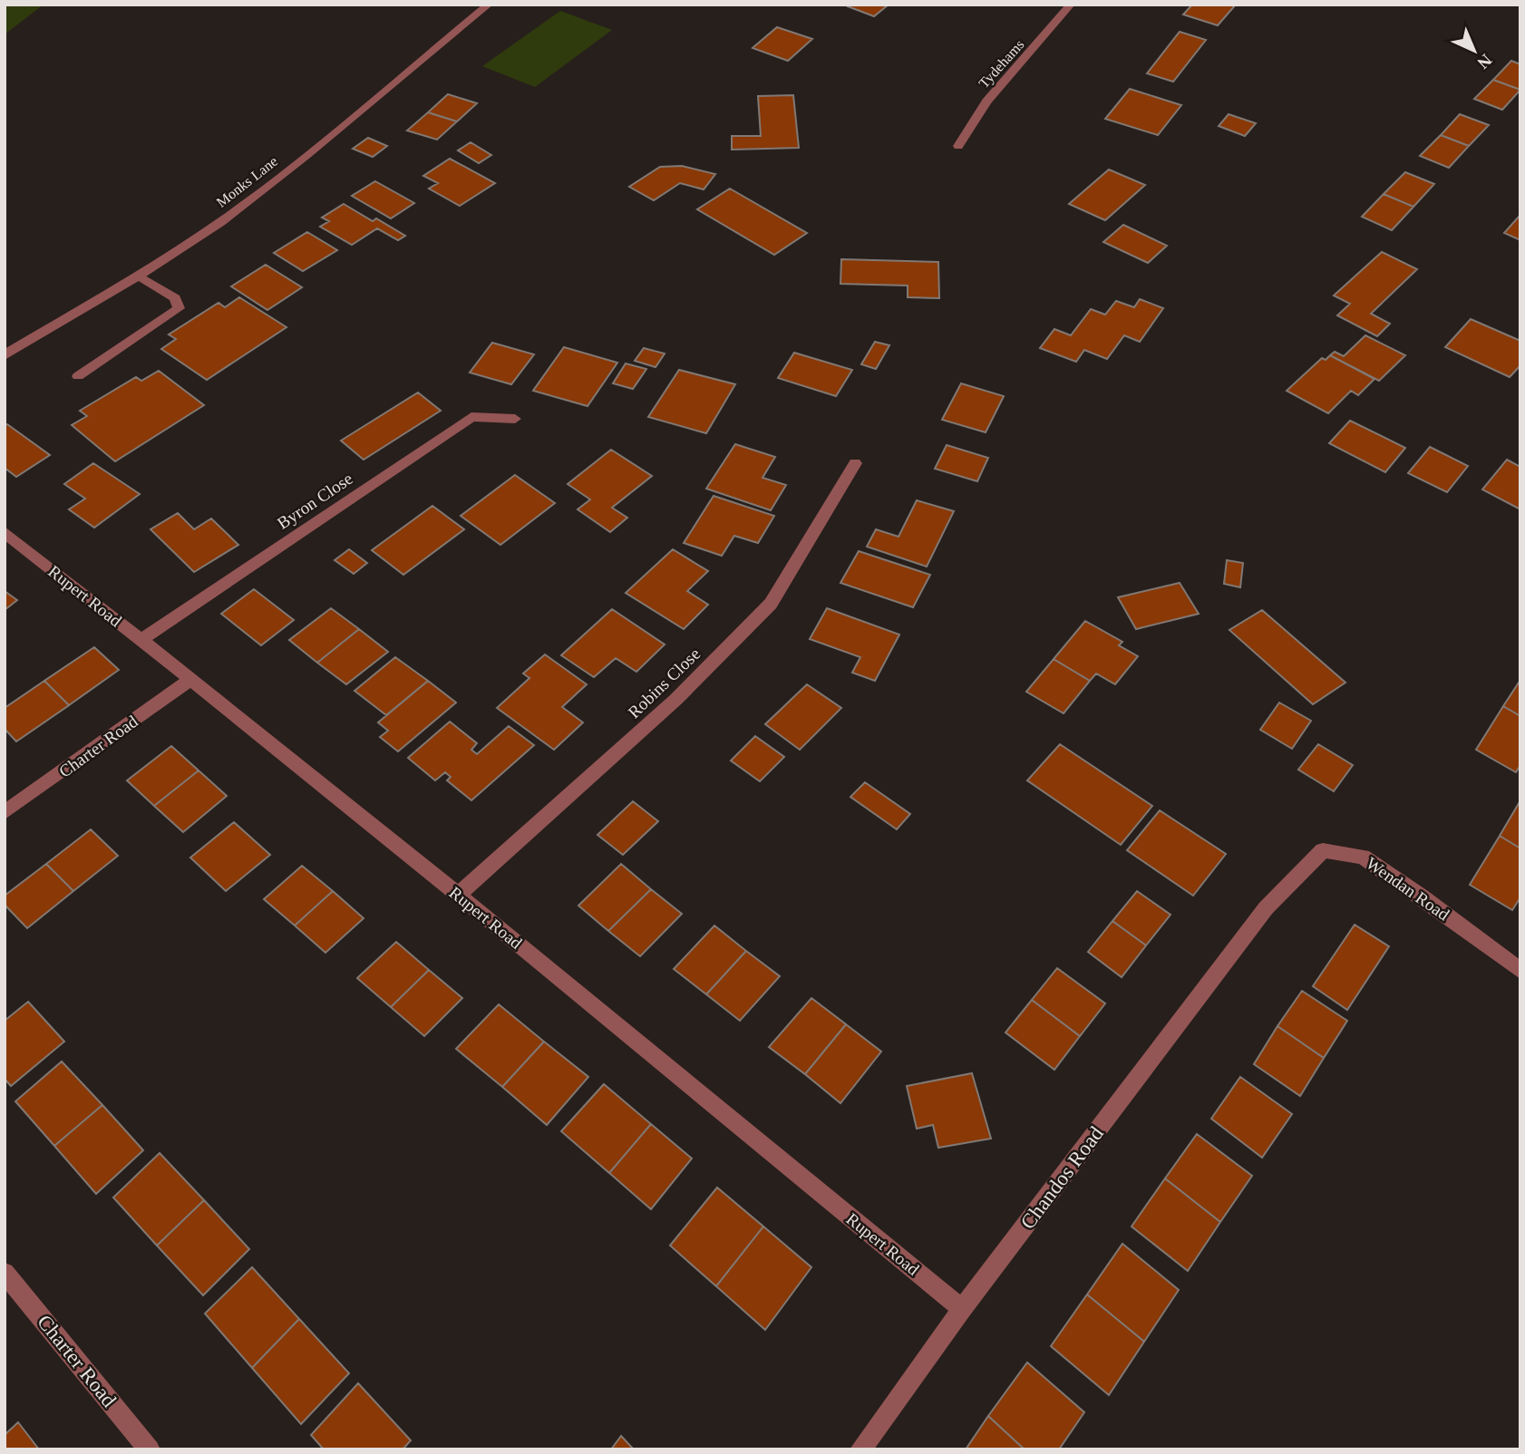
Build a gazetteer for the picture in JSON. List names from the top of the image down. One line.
{"streets":{"street":["Tydehams","Monks Lane","Byron Close","Rupert Road","Robins Close","Charter Road","Wendan Road","Chandos Road"]},"crossings":[["Byron Close","Rupert Road"],["Rupert Road","Robins Close"],["Rupert Road","Charter Road"],["Rupert Road","Chandos Road"],["Wendan Road","Chandos Road"]],"north":"bottom right"}
